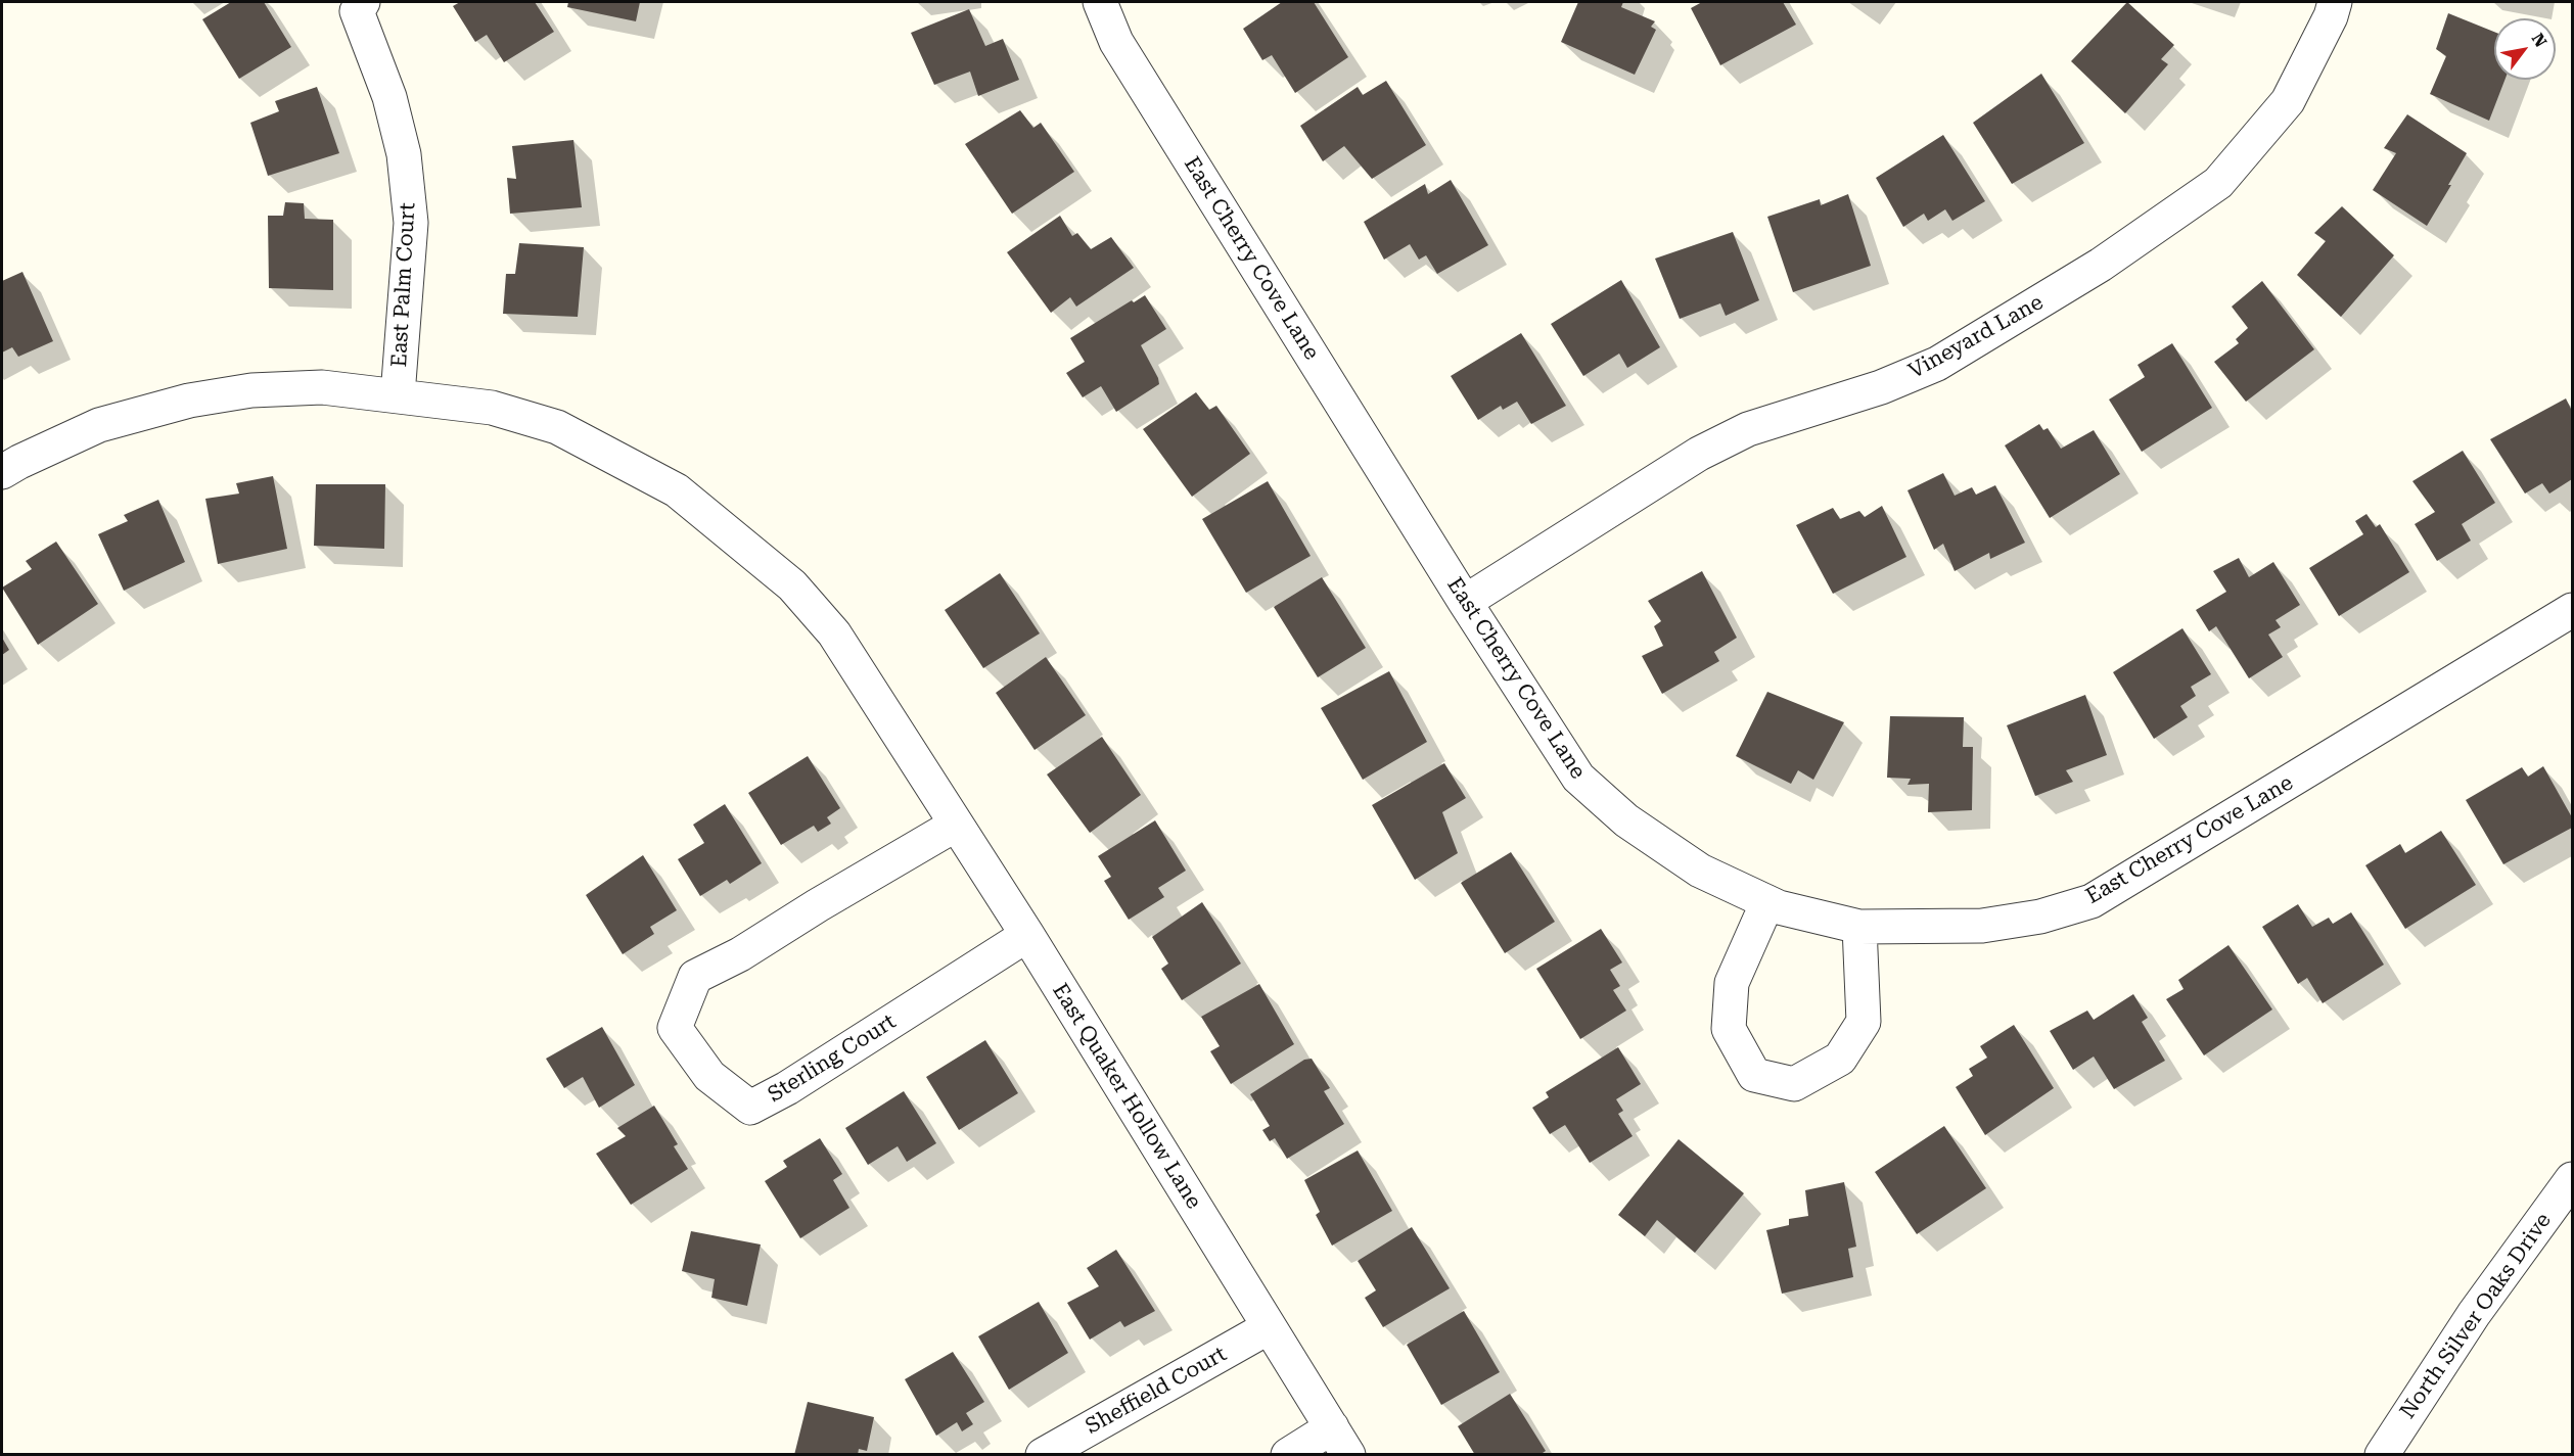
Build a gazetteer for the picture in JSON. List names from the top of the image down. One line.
{"streets":{"street":["East Cherry Cove Lane","East Palm Court","Vineyard Lane","Sterling Court","East Quaker Hollow Lane","North Silver Oaks Drive","Sheffield Court"]},"crossings":[["East Cherry Cove Lane","Vineyard Lane"],["East Palm Court","East Quaker Hollow Lane"],["Sterling Court","East Quaker Hollow Lane"],["East Quaker Hollow Lane","Sheffield Court"]],"north":"top right"}
